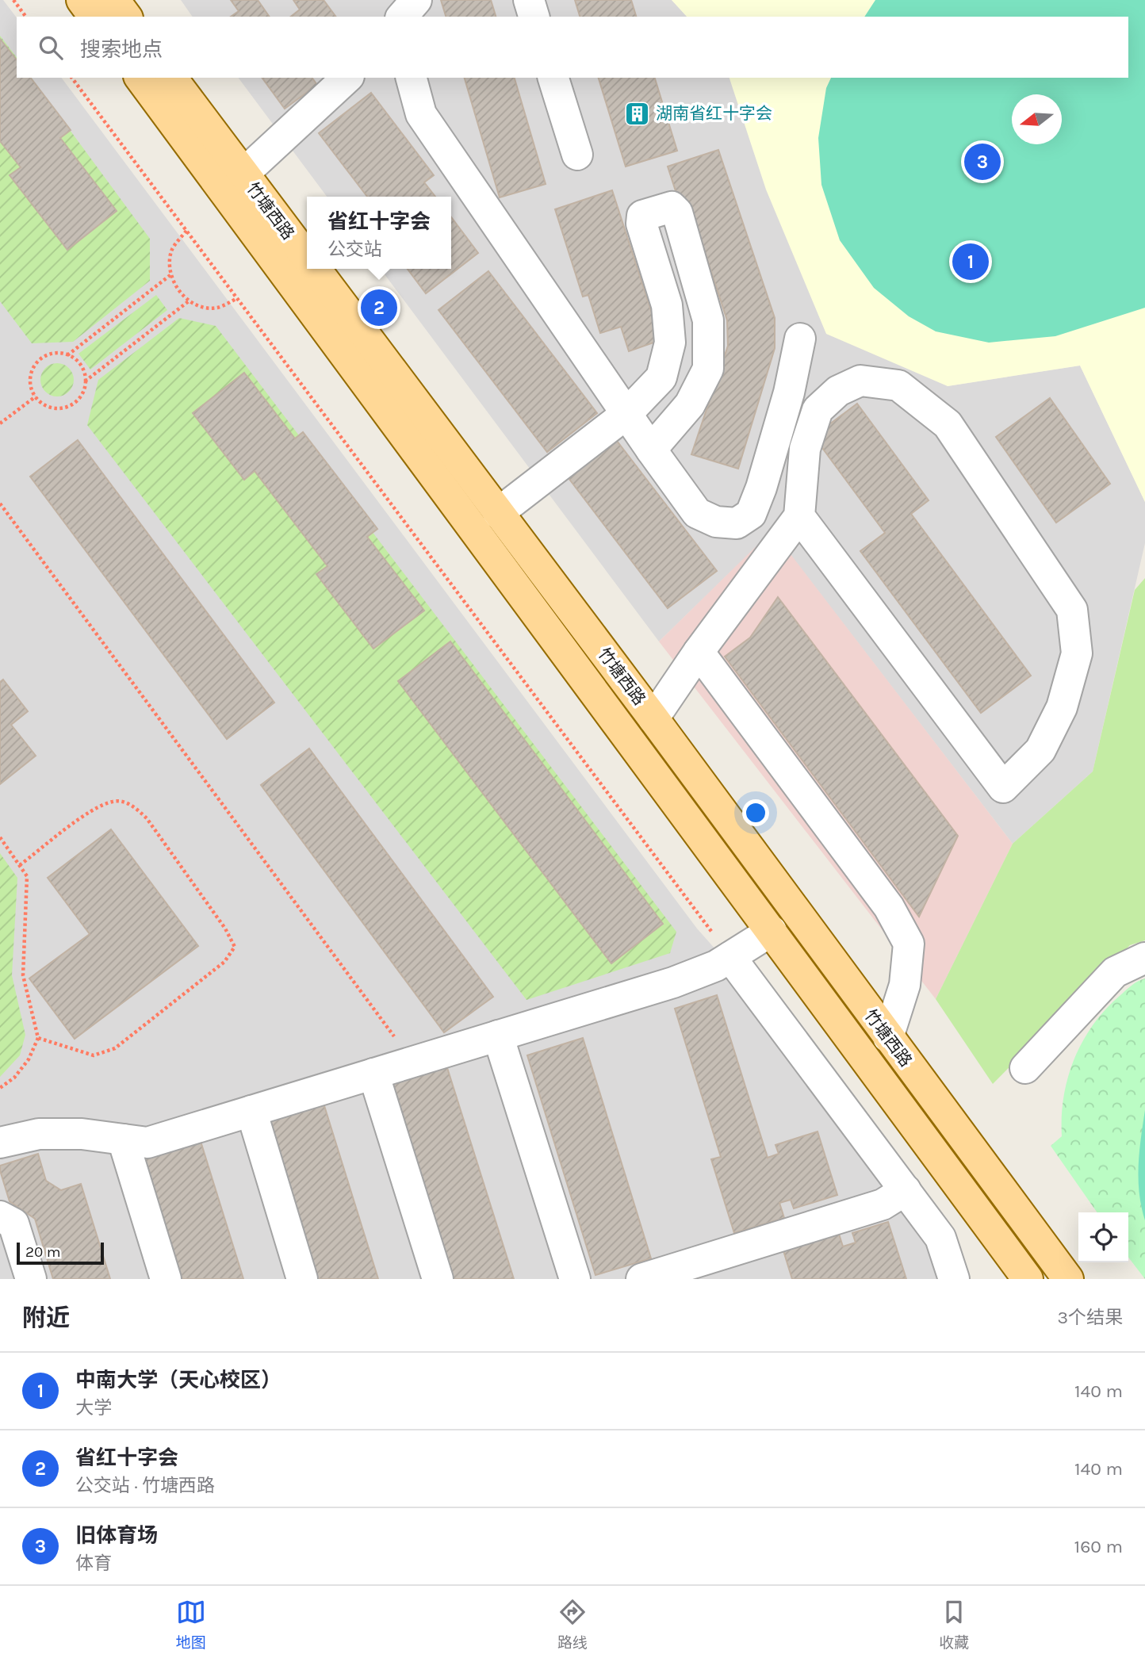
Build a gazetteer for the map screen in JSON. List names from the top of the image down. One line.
{"streets":{"main road":["竹塘西路"]},"places":{"building":["湖南省红十字会"]},"scale_bar":"20 m","north":"left","page":{"search":"搜索地点","pins":["3","1","2"],"popup":["省红十字会","公交站"],"scale":"20 m","heading":["附近","3个结果"],"list":[{"mark":"1","name":"中南大学（天心校区）","note":"大学","value":"140 m"},{"mark":"2","name":"省红十字会","note":"公交站 · 竹塘西路","value":"140 m"},{"mark":"3","name":"旧体育场","note":"体育","value":"160 m"}],"nav":["地图","路线","收藏"]}}
